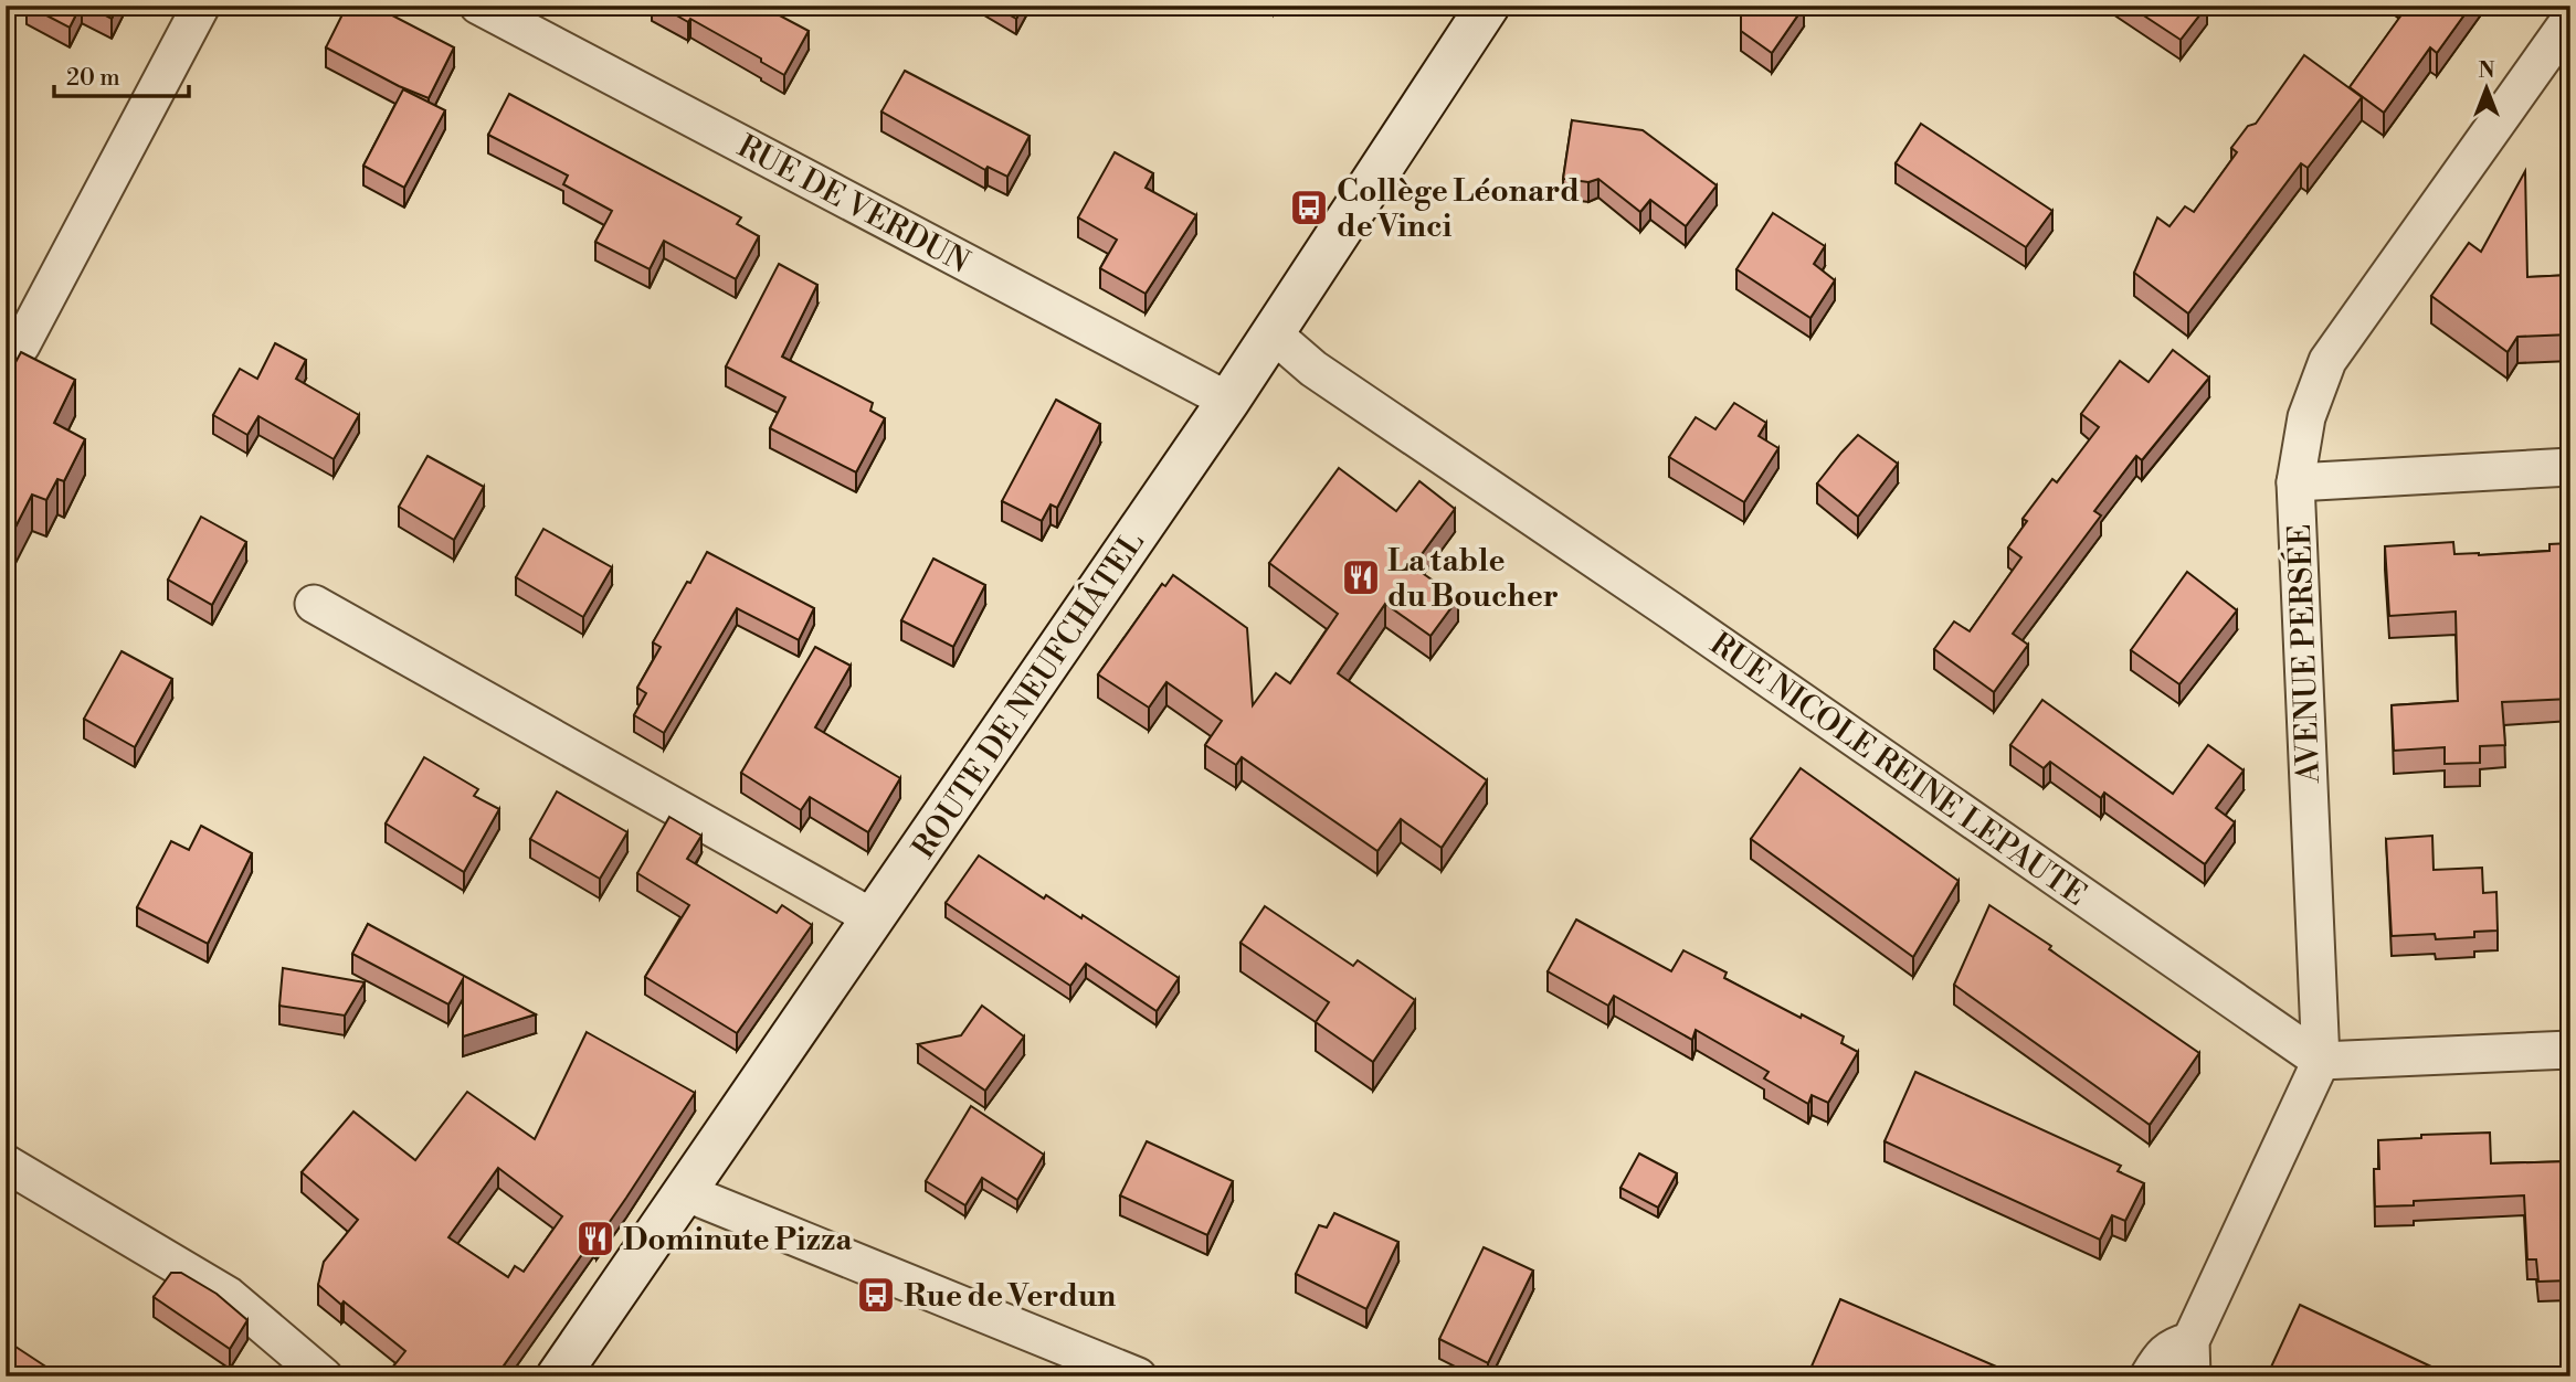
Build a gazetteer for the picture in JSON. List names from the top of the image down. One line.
{"streets":{"main road":["ROUTE DE NEUFCHÂTEL"],"street":["RUE DE VERDUN","AVENUE PERSÉE","RUE NICOLE REINE LEPAUTE"]},"crossings":[["RUE DE VERDUN","ROUTE DE NEUFCHÂTEL"],["AVENUE PERSÉE","RUE NICOLE REINE LEPAUTE"],["ROUTE DE NEUFCHÂTEL","RUE NICOLE REINE LEPAUTE"]],"places":{"bus stop":["Collège Léonard de Vinci","Rue de Verdun"],"restaurant":["La table du Boucher","Dominute Pizza"]},"scale_bar":"20 m","north":"top"}
